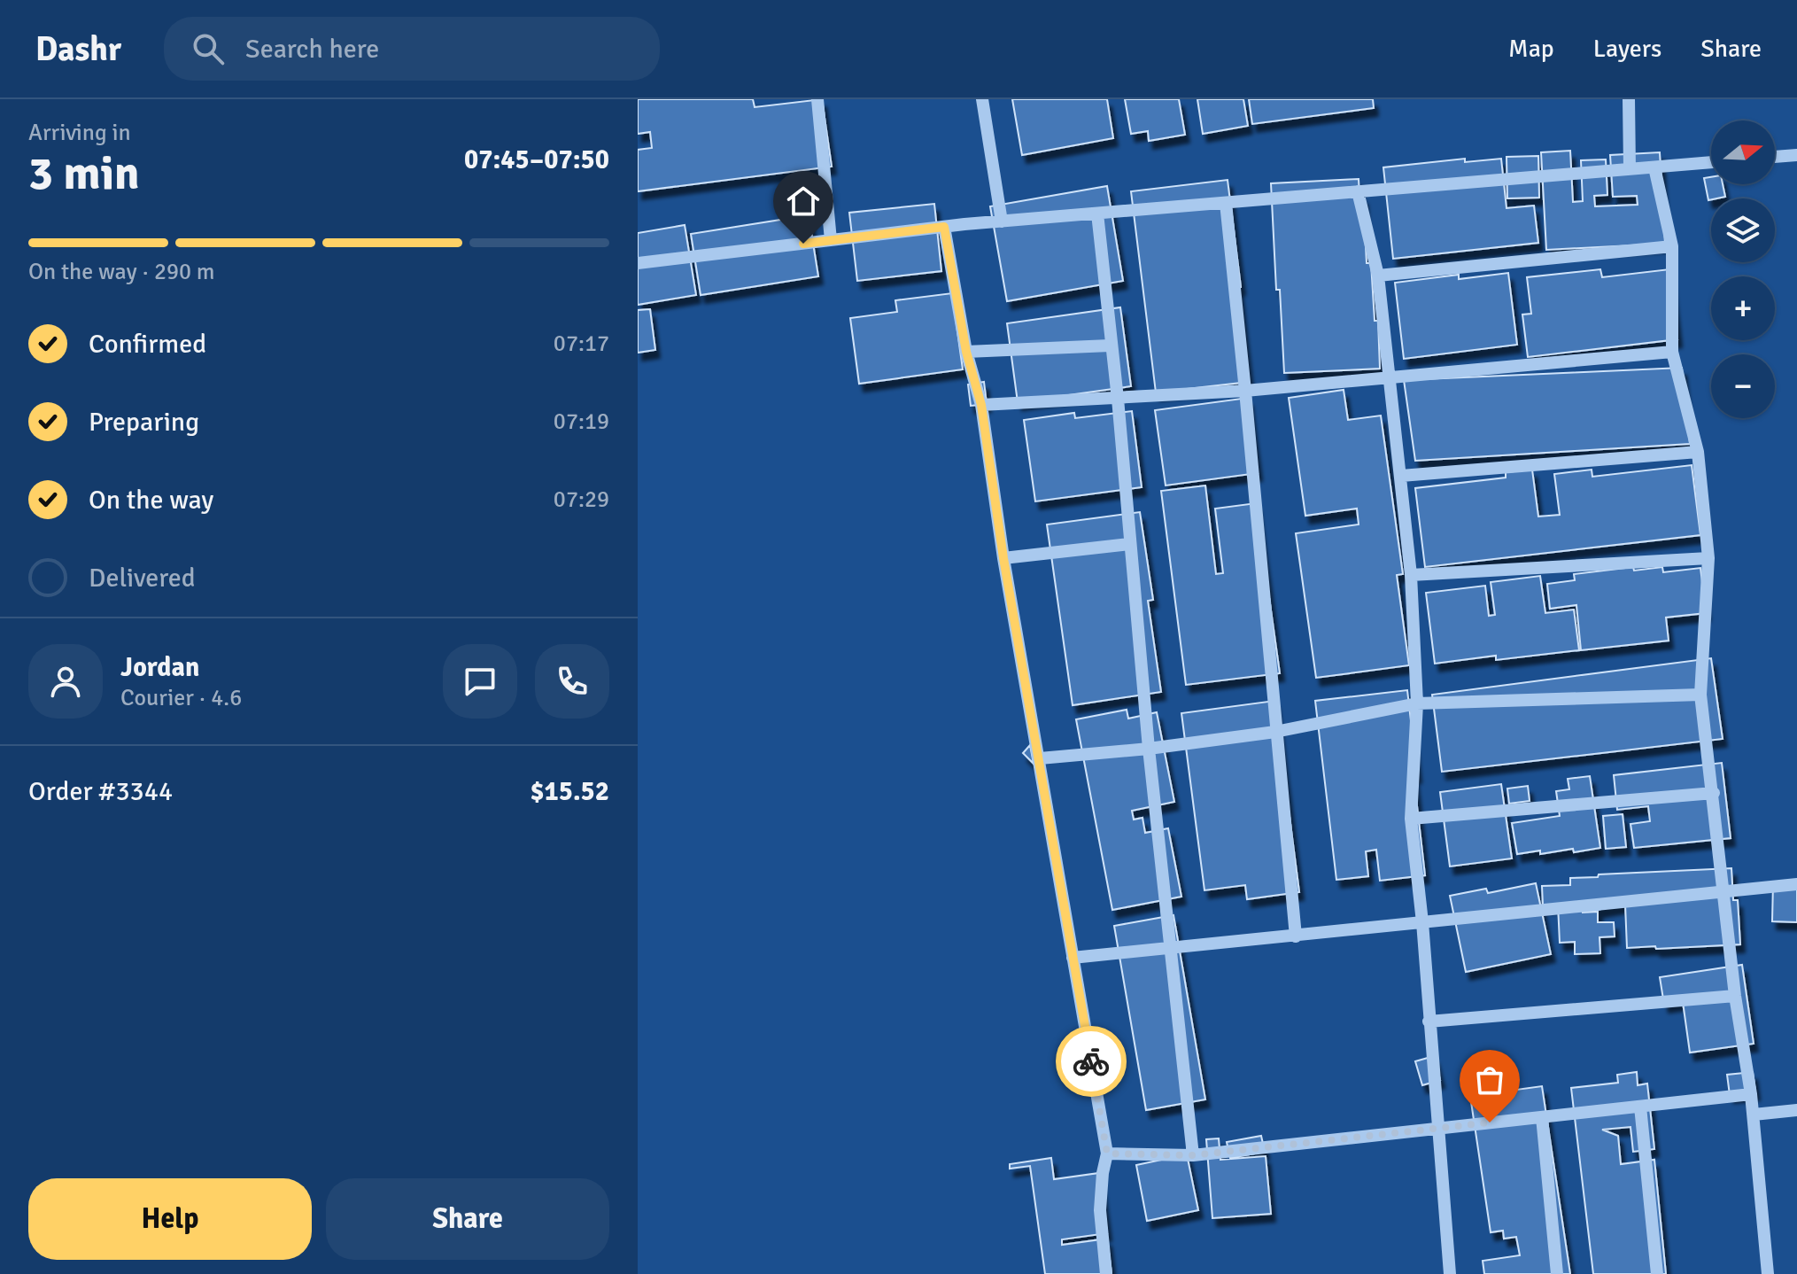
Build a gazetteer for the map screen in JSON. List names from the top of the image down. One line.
{"north":"right","page":{"header":"Dashr","search":"Search here","nav":["Map","Layers","Share"],"heading":["3 min","Arriving in","07:45–07:50"],"panel":["Jordan","Courier · 4.6","Order #3344","$15.52"],"map_buttons":["+","−"],"bar":"On the way · 290 m","list":[["Confirmed","07:17"],["Preparing","07:19"],["On the way","07:29"],"Delivered"],"buttons":["Help","Share"]}}
